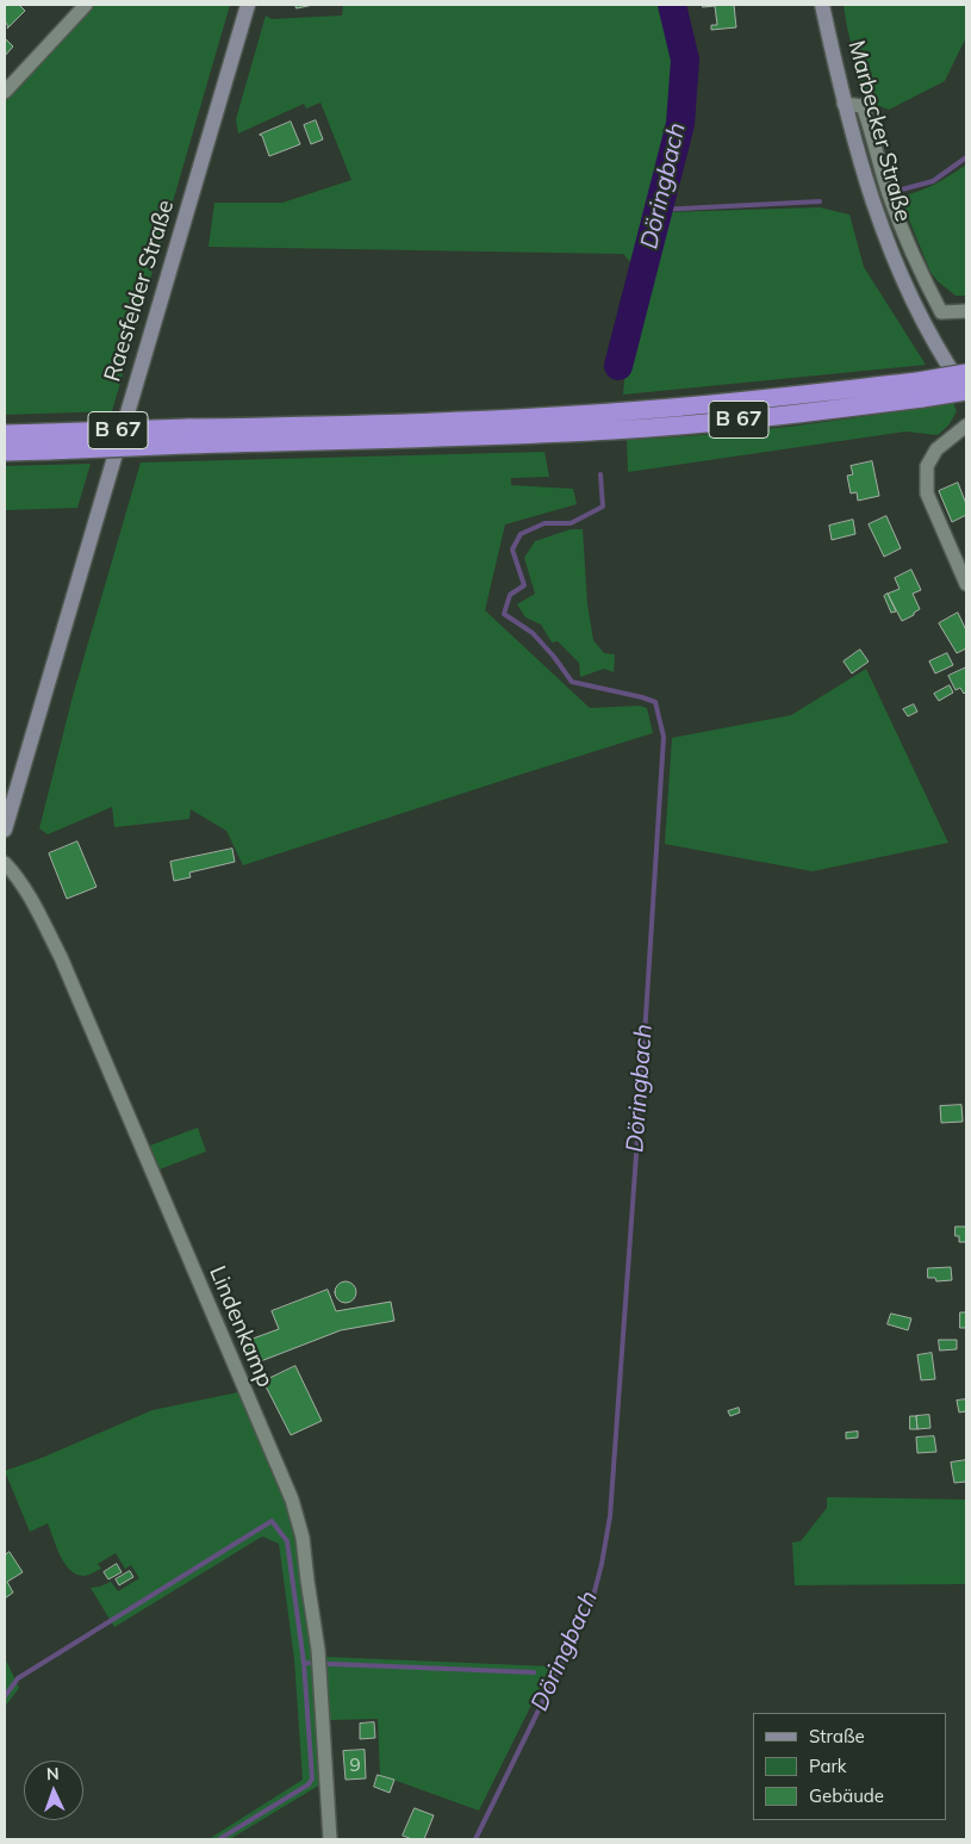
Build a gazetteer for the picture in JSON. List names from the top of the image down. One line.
{"streets":{"highway":["B 67"],"main road":["Marbecker Straße","Raesfelder Straße"],"street":["Lindenkamp"]},"crossings":[["Marbecker Straße","B 67"]],"water":["Döringbach"],"house_numbers":["9"],"legend":["Straße","Park","Gebäude"],"north":"top"}
